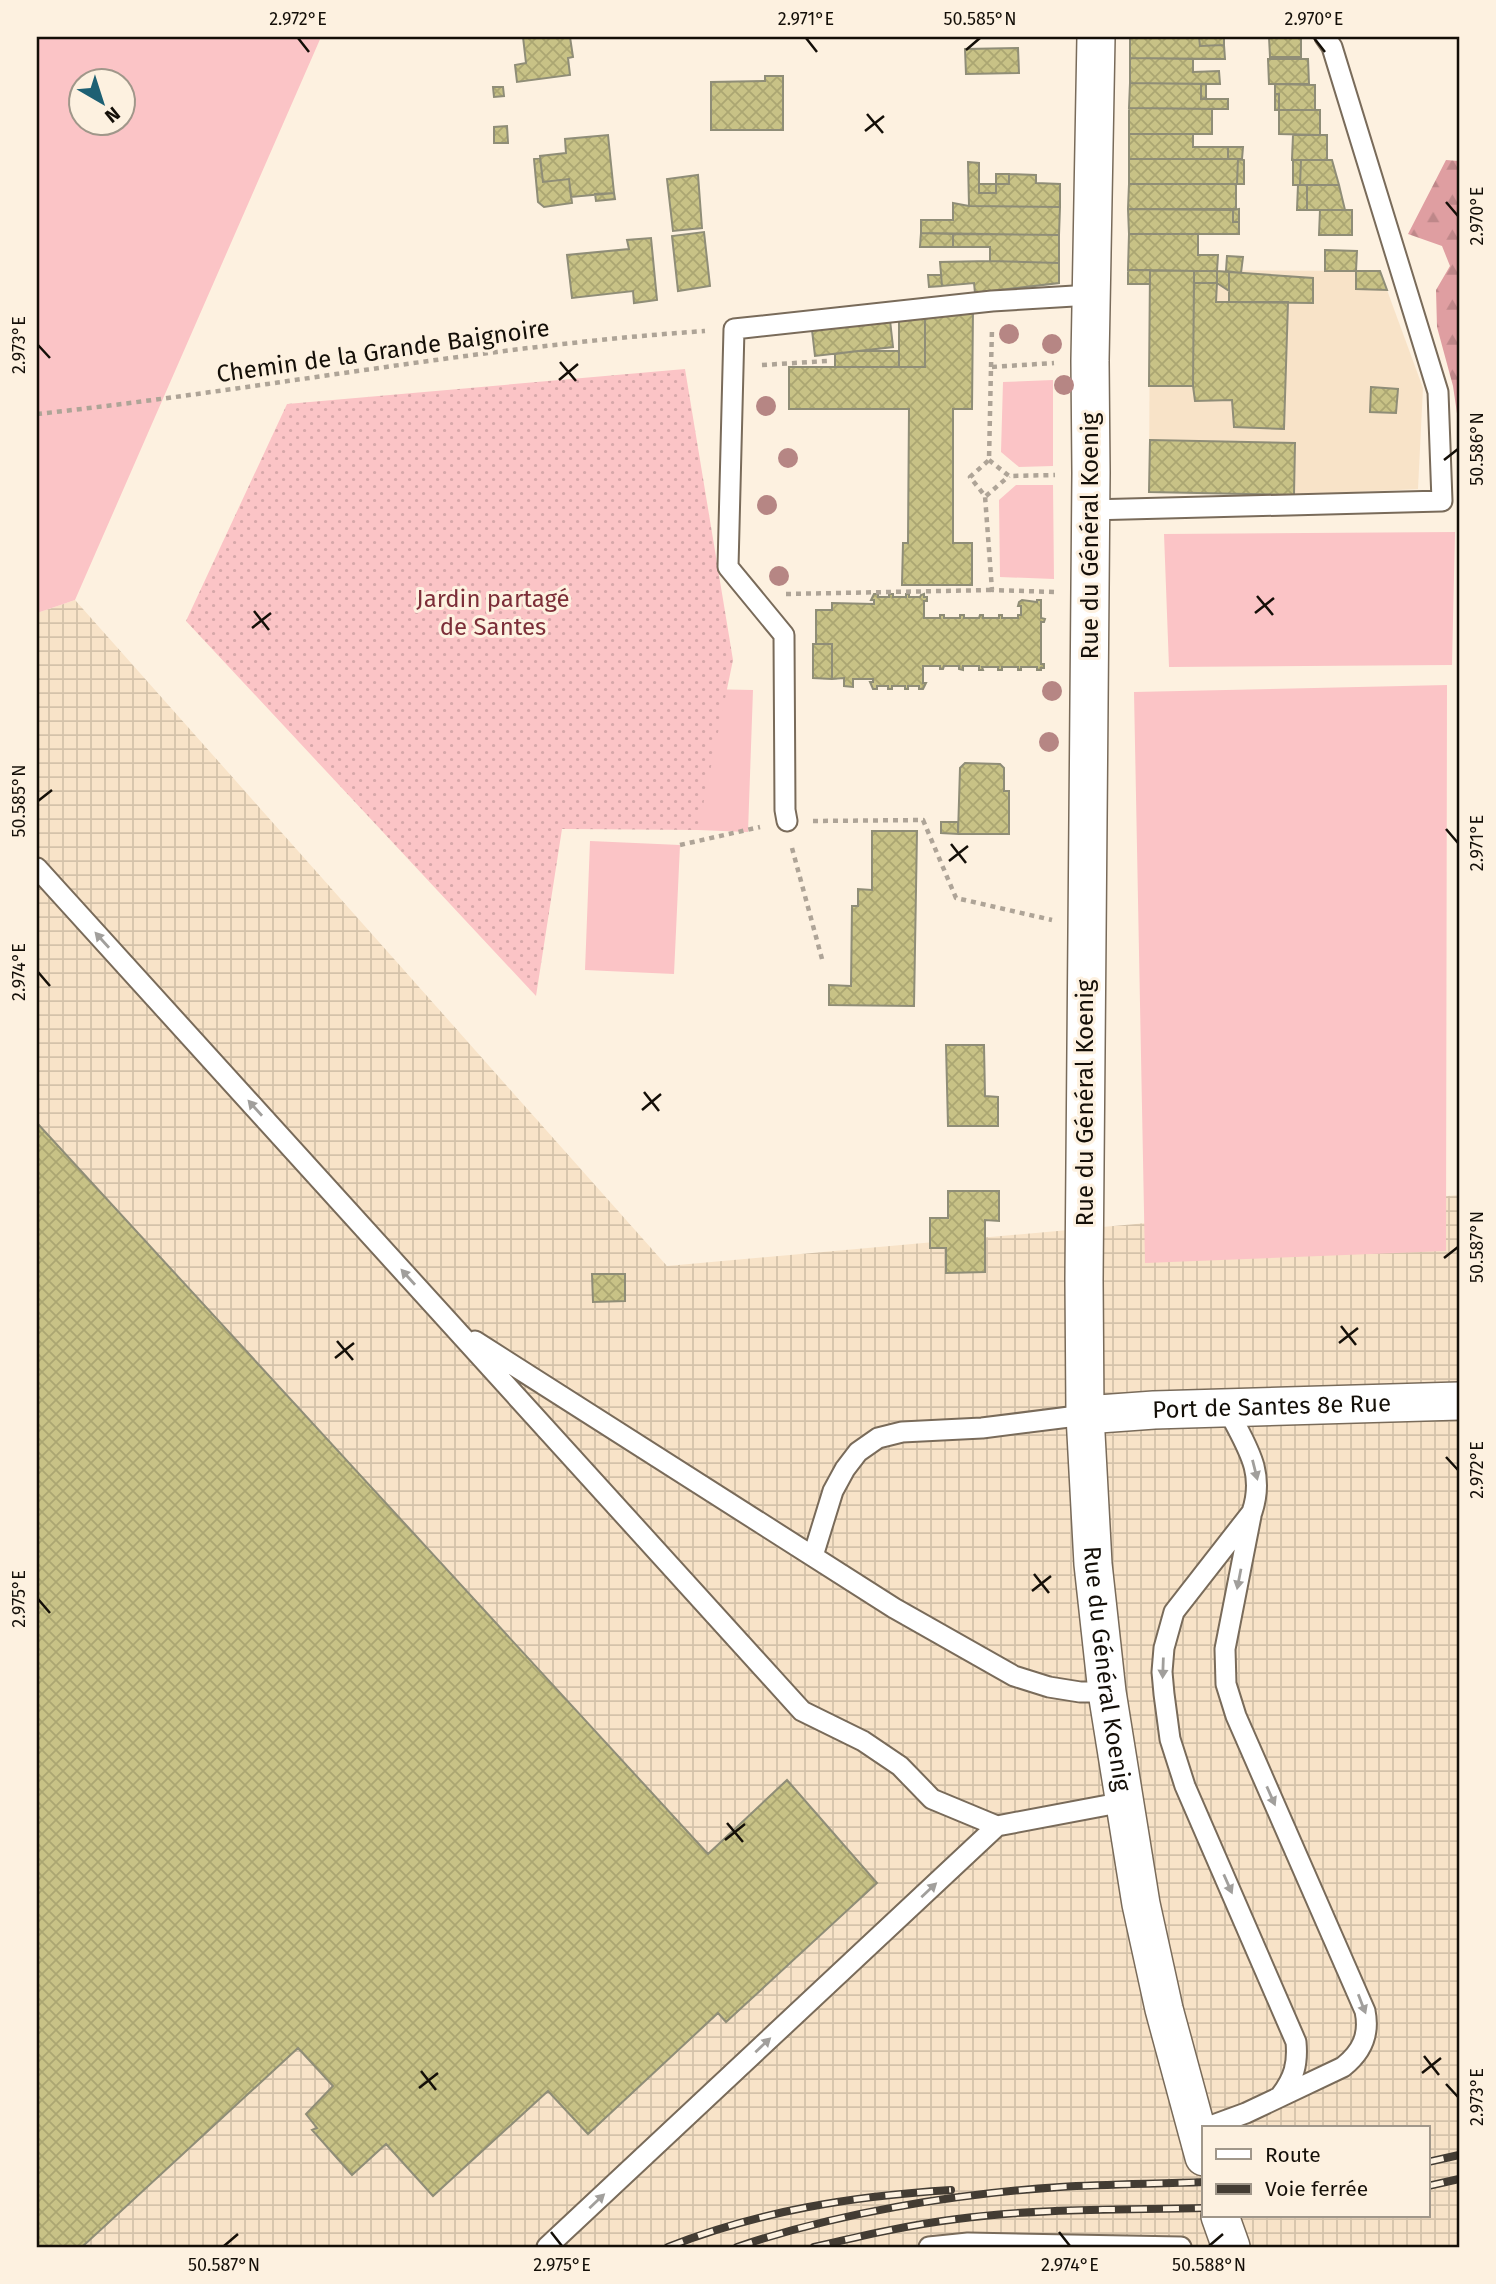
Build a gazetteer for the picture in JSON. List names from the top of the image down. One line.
{"streets":{"street":["Rue du Général Koenig","Port de Santes 8e Rue"],"path":["Chemin de la Grande Baignoire"]},"crossings":[["Rue du Général Koenig","Port de Santes 8e Rue"]],"parks":["Jardin partagé de Santes"],"legend":["Route","Voie ferrée"],"north":"bottom right","coordinates":["2.972°E","2.971°E","50.585°N","2.970°E","2.973°E","50.586°N","2.974°E","50.587°N","2.975°E","50.588°N"]}
